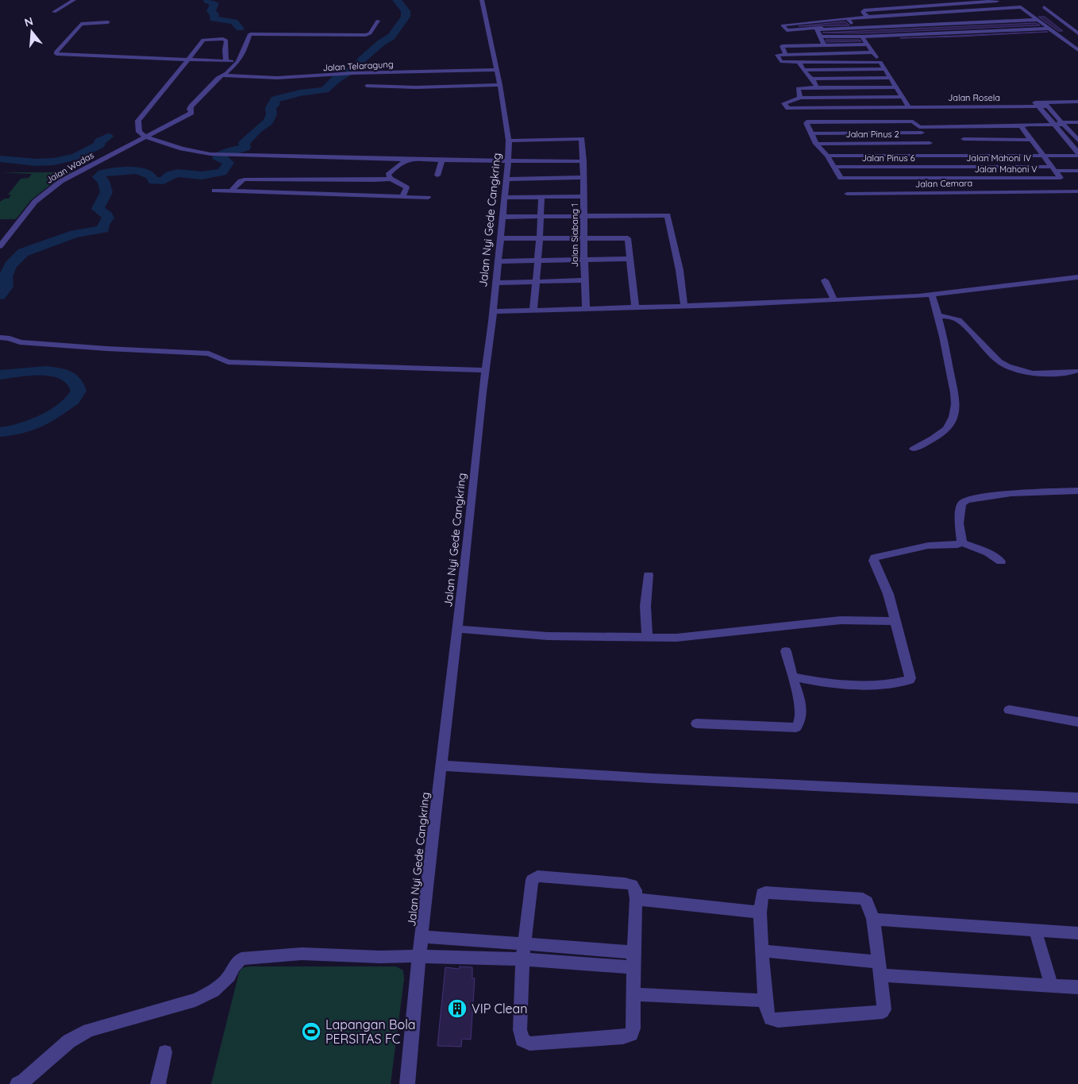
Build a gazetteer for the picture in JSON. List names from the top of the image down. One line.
{"streets":{"street":["Jalan Telaragung","Jalan Rosela","Jalan Pinus 2","Jalan Pinus 6","Jalan Mahoni IV","Jalan Wadas","Jalan Mahoni V","Jalan Cemara","Jalan Nyi Gede Cangkring","Jalan Siabang 1"]},"crossings":[["Jalan Telaragung","Jalan Wadas"],["Jalan Telaragung","Jalan Nyi Gede Cangkring"],["Jalan Pinus 6","Jalan Mahoni IV"],["Jalan Pinus 6","Jalan Mahoni V"],["Jalan Mahoni IV","Jalan Mahoni V"],["Jalan Nyi Gede Cangkring","Jalan Siabang 1"]],"places":{"building":["VIP Clean"],"sports":["Lapangan Bola PERSITAS FC"]},"north":"top"}
